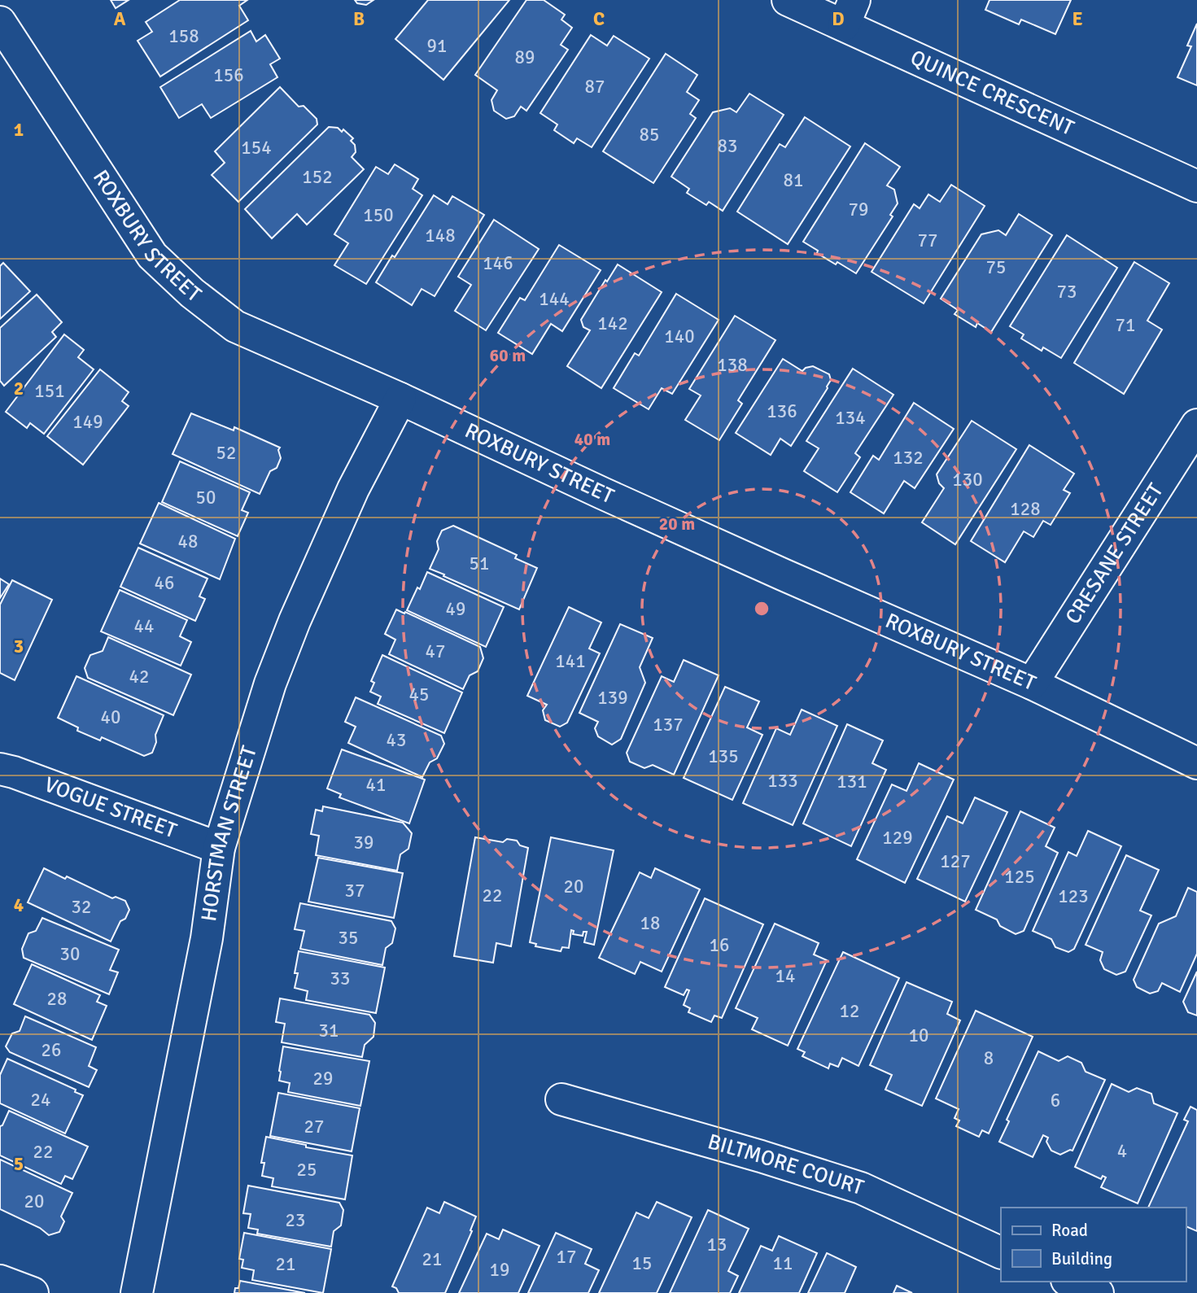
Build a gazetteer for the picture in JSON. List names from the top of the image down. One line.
{"streets":{"street":["QUINCE CRESCENT","ROXBURY STREET","CRESANE STREET","VOGUE STREET","HORSTMAN STREET","BILTMORE COURT"]},"crossings":[["ROXBURY STREET","CRESANE STREET"],["ROXBURY STREET","HORSTMAN STREET"],["VOGUE STREET","HORSTMAN STREET"]],"house_numbers":["158","91","89","156","87","85","83","154","152","81","79","150","148","77","146","75","73","144","142","71","140","138","151","136","134","149","52","132","130","50","128","48","51","46","49","44","47","141","42","45","139","40","137","43","135","133","131","41","129","39","127","125","20","37","22","123","32","18","35","16","30","14","33","28","12","31","10","26","8","29","24","6","27","4","22","25","20","23","13","17","21","15","11","21","19"],"legend":["Road","Building"],"grid":{"columns":["A","B","C","D","E"],"rows":["1","2","3","4","5"]},"rings":["60 m","40 m","20 m"]}
